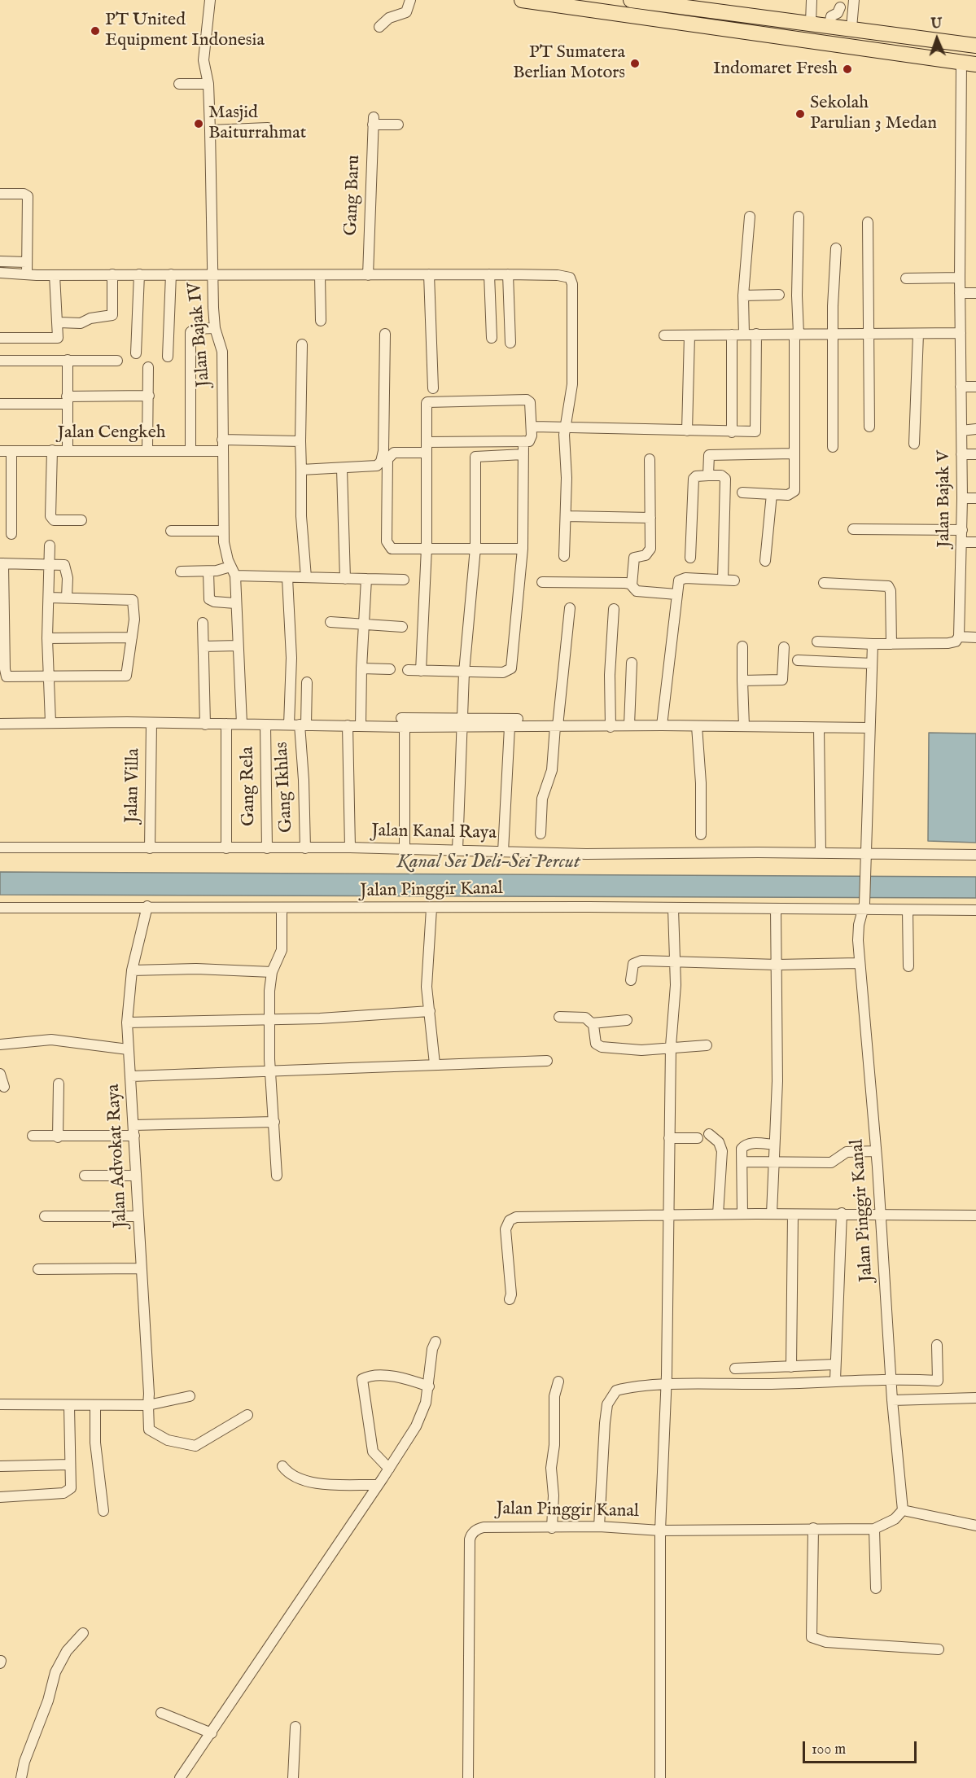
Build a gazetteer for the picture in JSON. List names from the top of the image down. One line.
{"streets":{"street":["Gang Baru","Jalan Bajak IV","Jalan Cengkeh","Jalan Bajak V","Jalan Villa","Gang Rela","Gang Ikhlas","Jalan Kanal Raya","Jalan Pinggir Kanal","Jalan Advokat Raya"]},"crossings":[["Jalan Bajak IV","Jalan Cengkeh"],["Jalan Villa","Jalan Kanal Raya"],["Gang Rela","Jalan Kanal Raya"],["Gang Ikhlas","Jalan Kanal Raya"],["Jalan Pinggir Kanal","Jalan Advokat Raya"]],"water":["Kanal Sei Deli–Sei Percut"],"places":["PT United Equipment Indonesia","PT Sumatera Berlian Motors","Indomaret Fresh","Sekolah Parulian 3 Medan","Masjid Baiturrahmat"],"scale_bar":"100 m","north":"top"}
